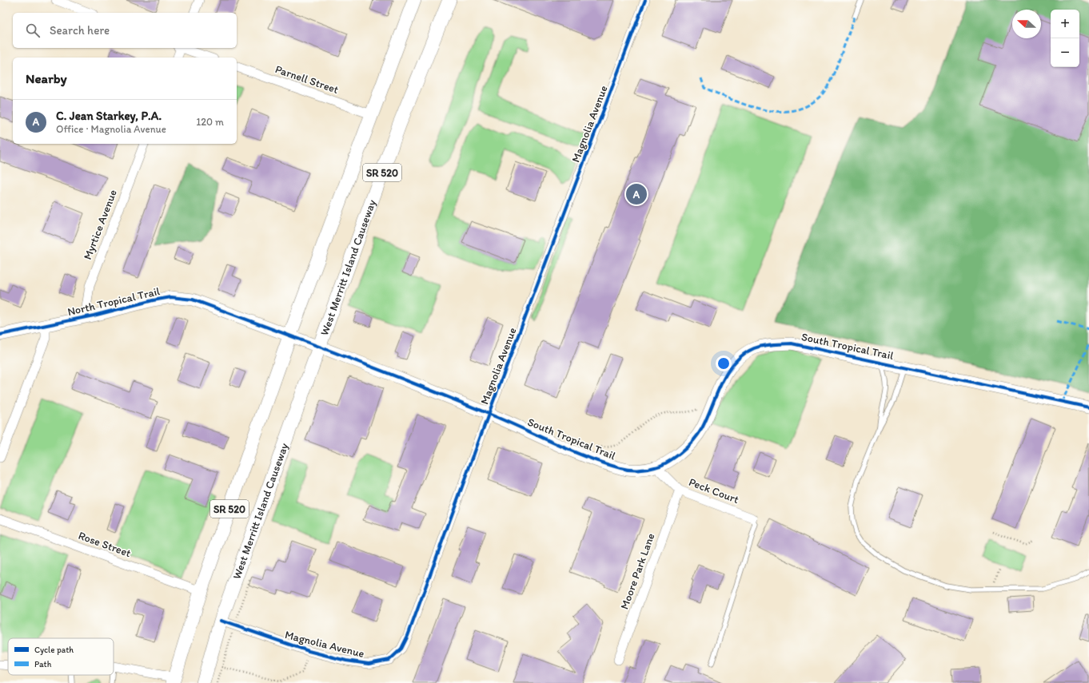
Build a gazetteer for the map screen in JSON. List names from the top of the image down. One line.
{"streets":{"main road":["SR 520","West Merritt Island Causeway"],"street":["Parnell Street","Magnolia Avenue","Myrtice Avenue","North Tropical Trail","South Tropical Trail","Peck Court","Rose Street","Moore Park Lane"]},"crossings":[["Parnell Street","SR 520"],["Magnolia Avenue","West Merritt Island Causeway"],["Magnolia Avenue","South Tropical Trail"],["SR 520","North Tropical Trail"],["SR 520","Rose Street"],["Myrtice Avenue","North Tropical Trail"],["West Merritt Island Causeway","North Tropical Trail"],["West Merritt Island Causeway","South Tropical Trail"],["North Tropical Trail","South Tropical Trail"],["South Tropical Trail","Peck Court"],["Peck Court","Moore Park Lane"]],"legend":["Cycle path","Path"],"north":"left","page":{"map_buttons":["+","−"],"search":"Search here","heading":"Nearby","list":[{"mark":"A","name":"C. Jean Starkey, P.A.","note":"Office · Magnolia Avenue","value":"120 m"}],"pins":"A"}}
